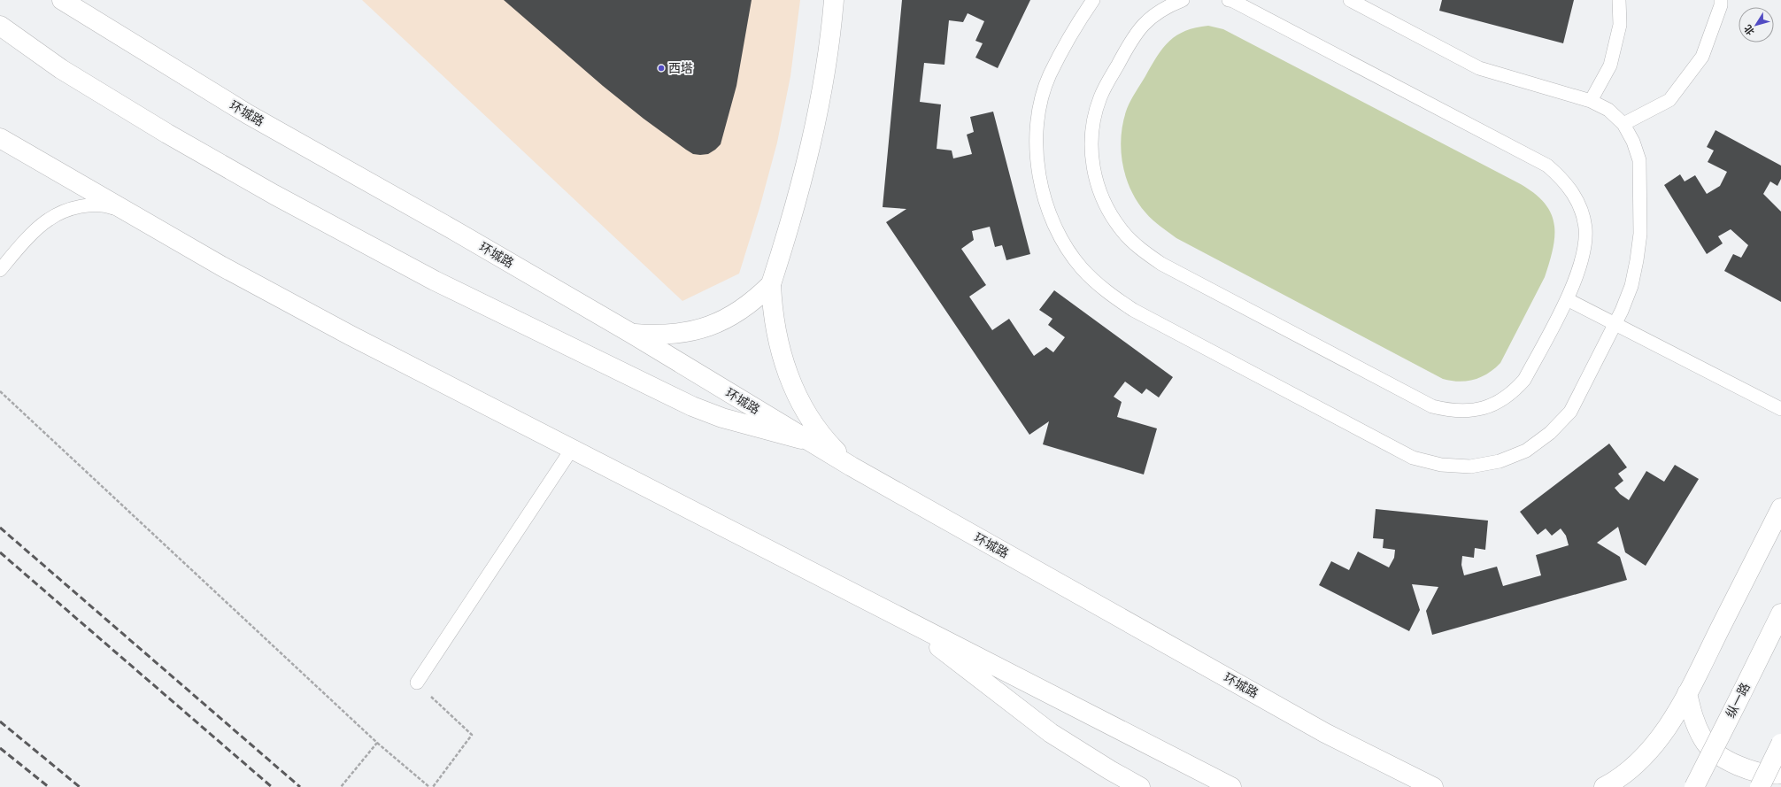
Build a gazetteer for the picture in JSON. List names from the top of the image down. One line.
{"streets":{"main road":["环城路","纵一路"]},"places":["西塔"],"north":"bottom left"}
